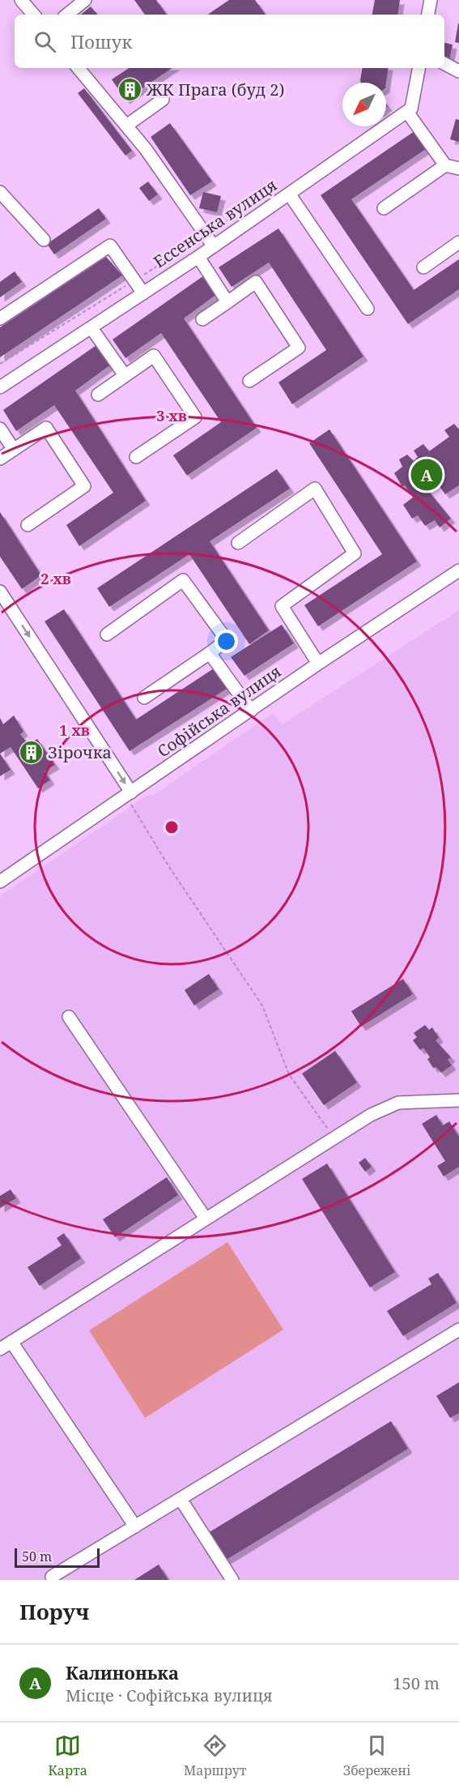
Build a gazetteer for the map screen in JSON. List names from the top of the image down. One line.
{"streets":{"street":["Ессенська вулиця","Софійська вулиця"]},"places":{"building":["ЖК Прага (буд 2)","Зірочка"]},"scale_bar":"50 m","north":"bottom left","page":{"search":"Пошук","pins":"A","scale":"50 m","heading":"Поруч","list":[{"mark":"A","name":"Калинонька","note":"Місце · Софійська вулиця","value":"150 m"}],"nav":["Карта","Маршрут","Збережені"]},"rings":["3 хв","2 хв","1 хв"]}
